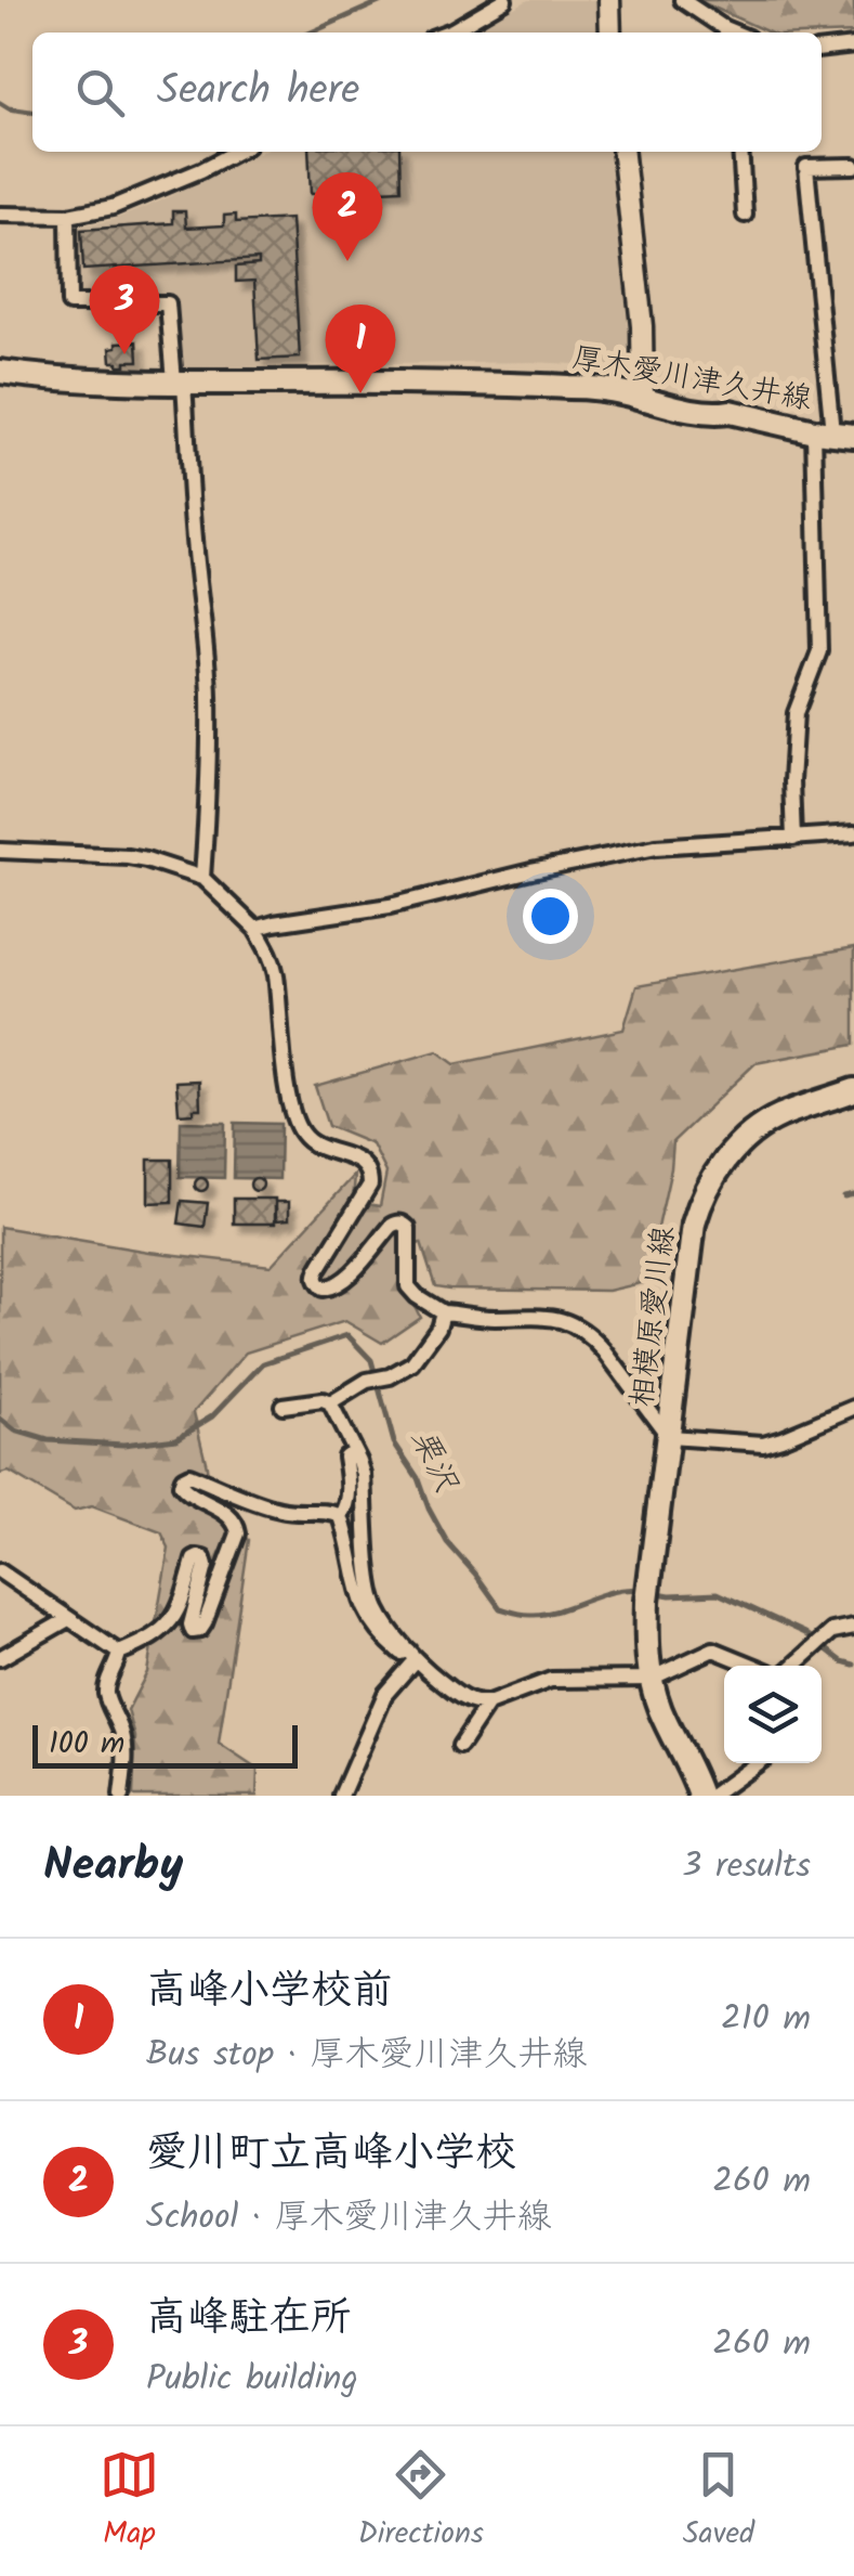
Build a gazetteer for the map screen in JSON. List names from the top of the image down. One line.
{"streets":{"main road":["厚木愛川津久井線","相模原愛川線"]},"water":["栗沢"],"scale_bar":"100 m","page":{"search":"Search here","pins":["2","3","1"],"scale":"100 m","heading":["Nearby","3 results"],"list":[{"mark":"1","name":"高峰小学校前","note":"Bus stop · 厚木愛川津久井線","value":"210 m"},{"mark":"2","name":"愛川町立高峰小学校","note":"School · 厚木愛川津久井線","value":"260 m"},{"mark":"3","name":"高峰駐在所","note":"Public building","value":"260 m"}],"nav":["Map","Directions","Saved"]}}
